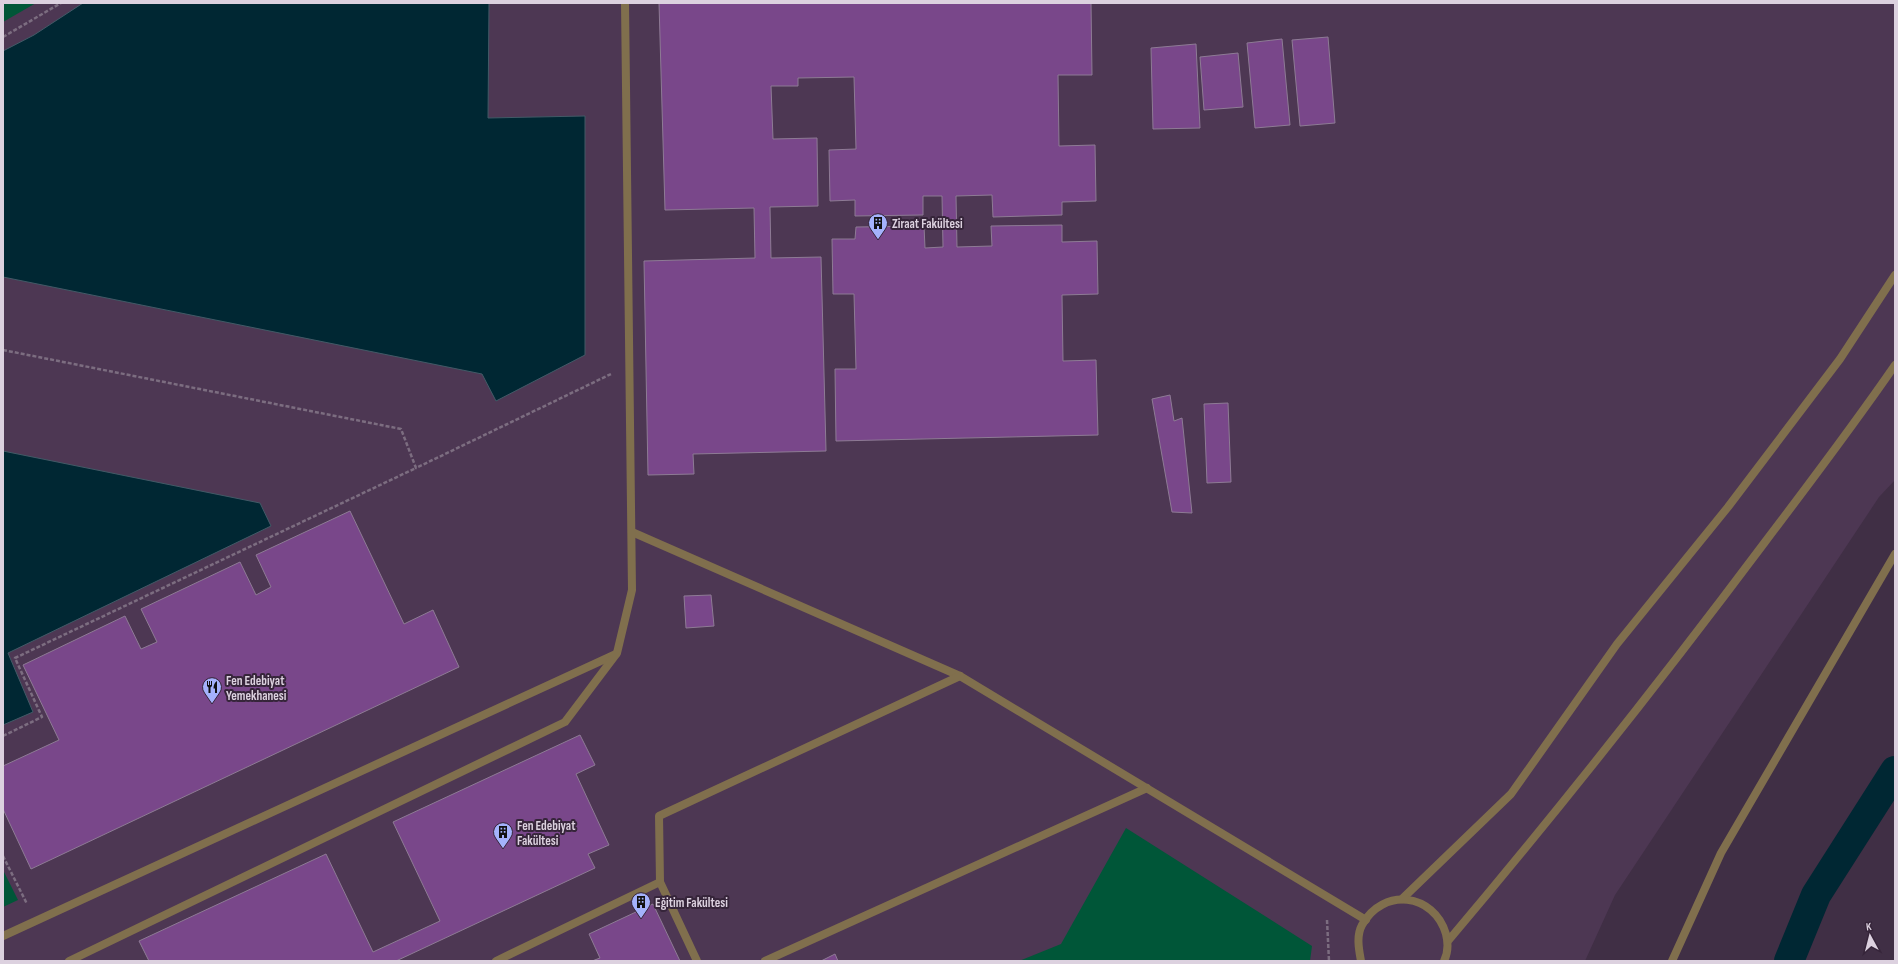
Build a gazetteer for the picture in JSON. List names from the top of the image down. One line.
{"places":{"building":["Ziraat Fakültesi","Fen Edebiyat Fakültesi","Eğitim Fakültesi"],"restaurant":["Fen Edebiyat Yemekhanesi"]},"north":"top"}
